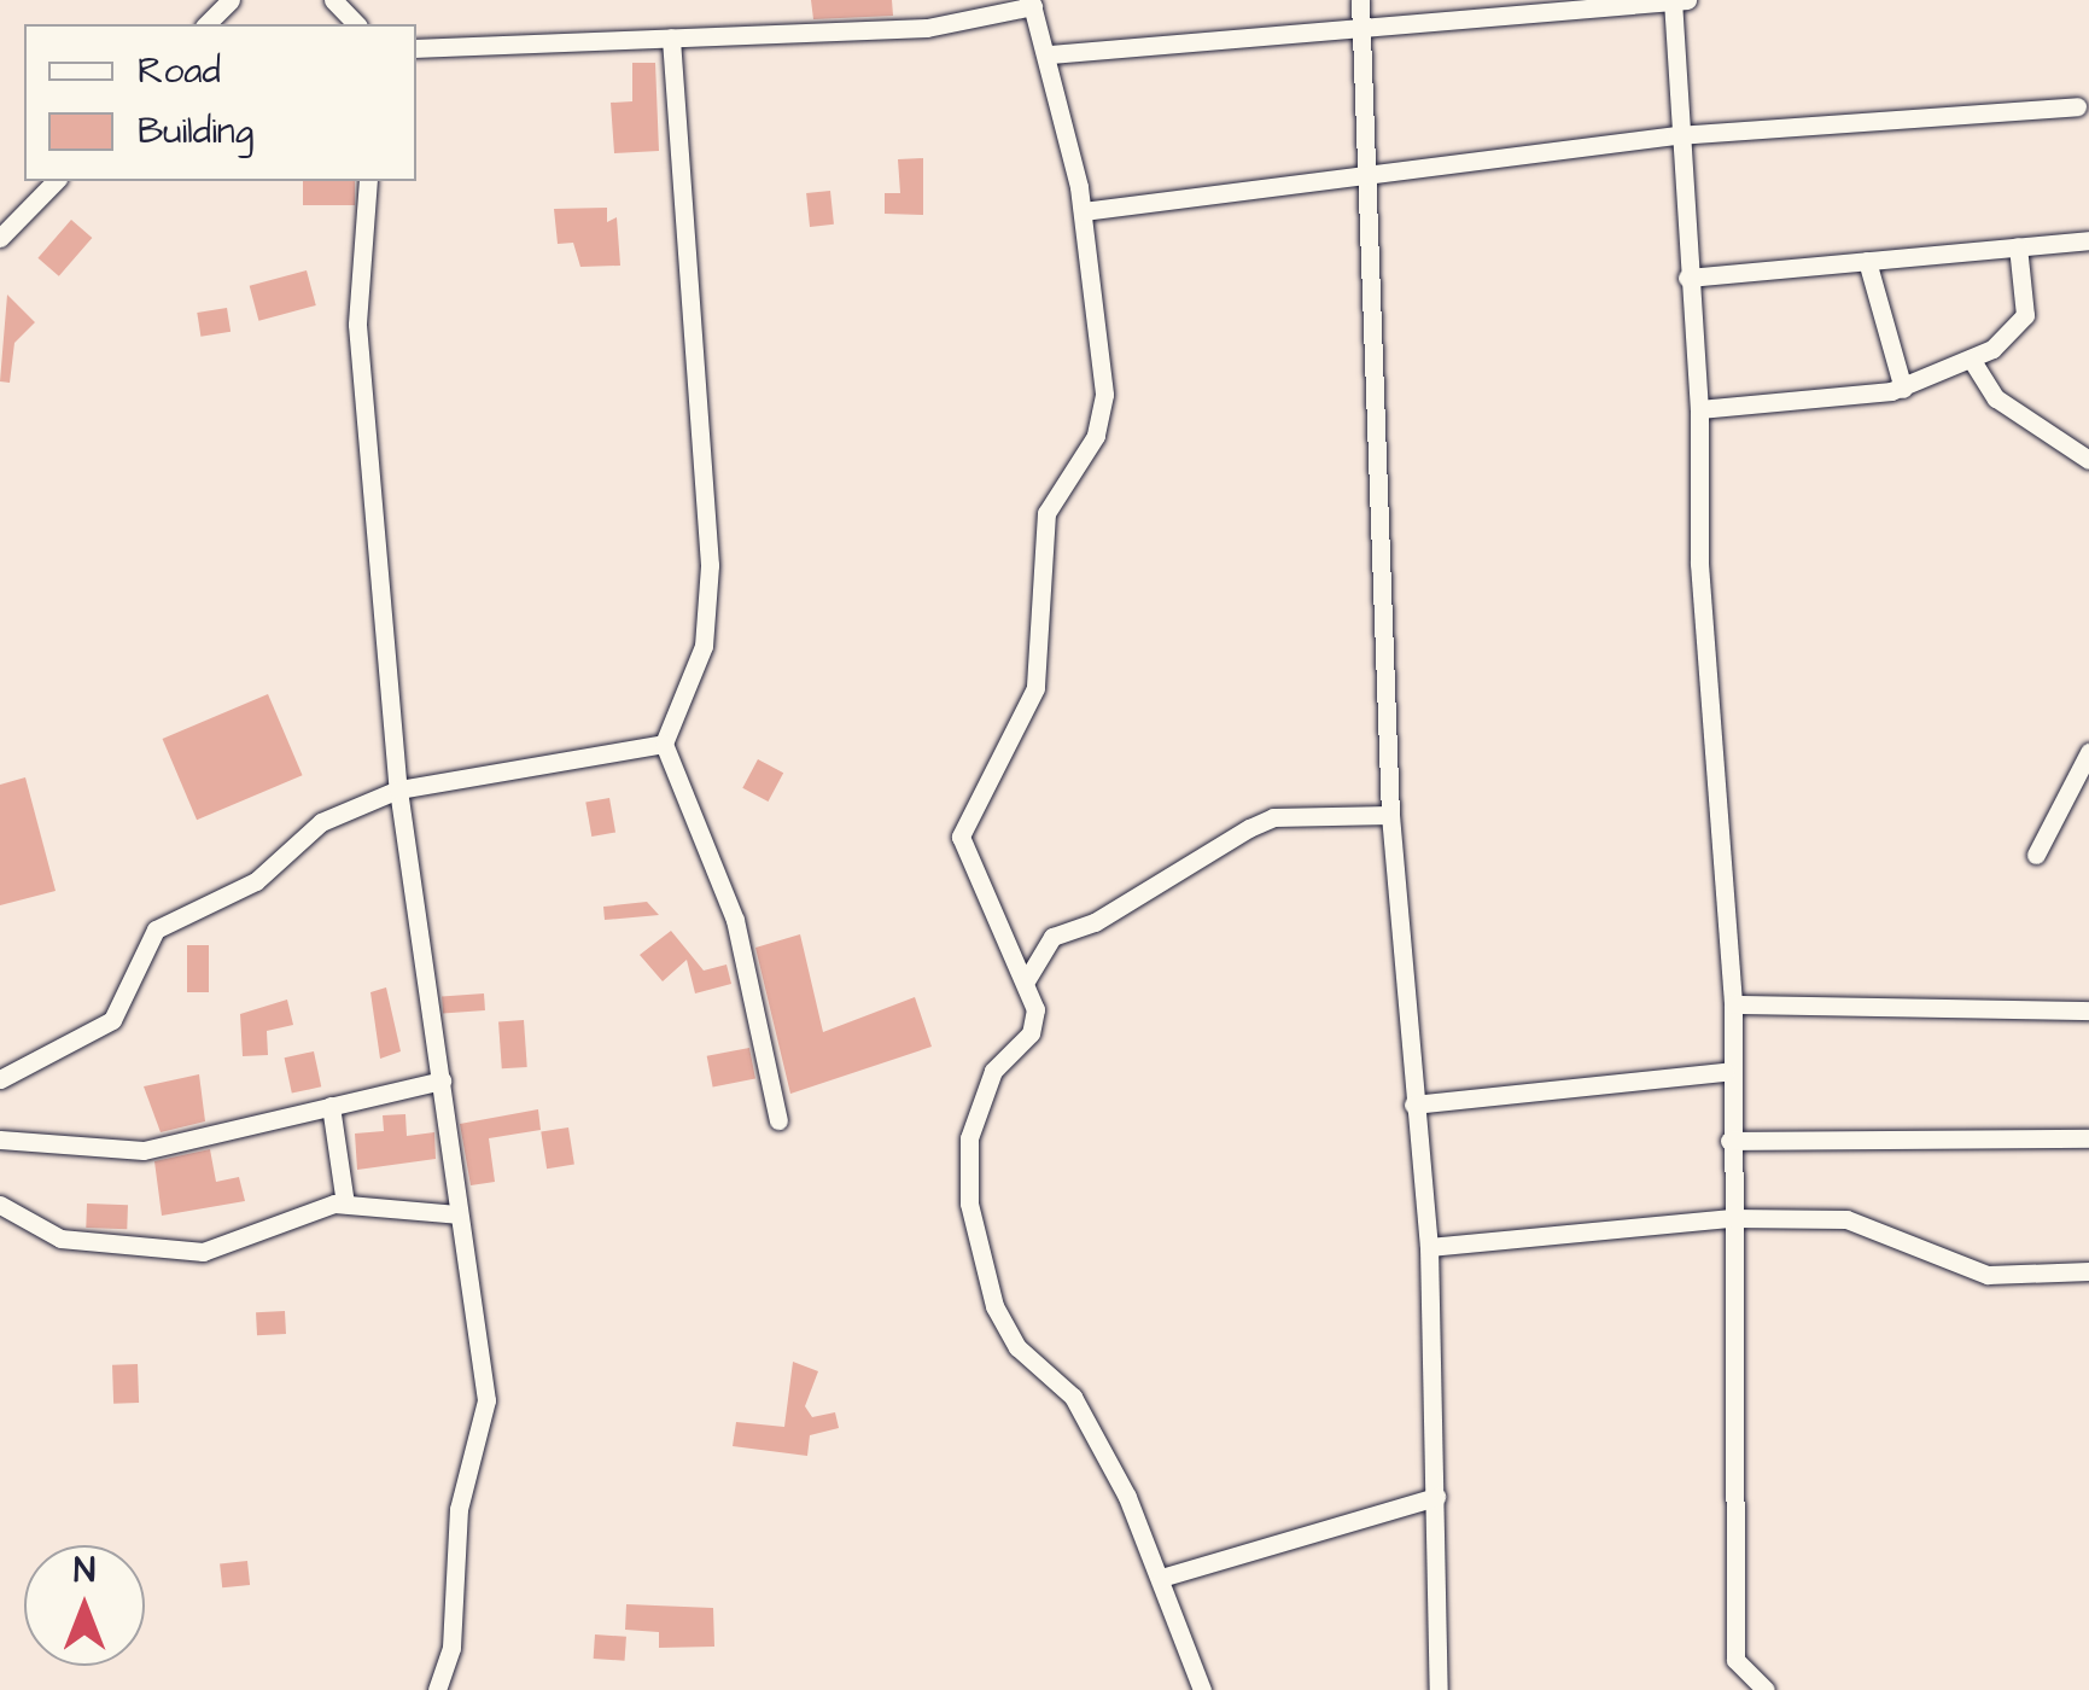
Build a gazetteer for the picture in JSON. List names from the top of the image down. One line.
{"legend":["Road","Building"],"north":"top"}
